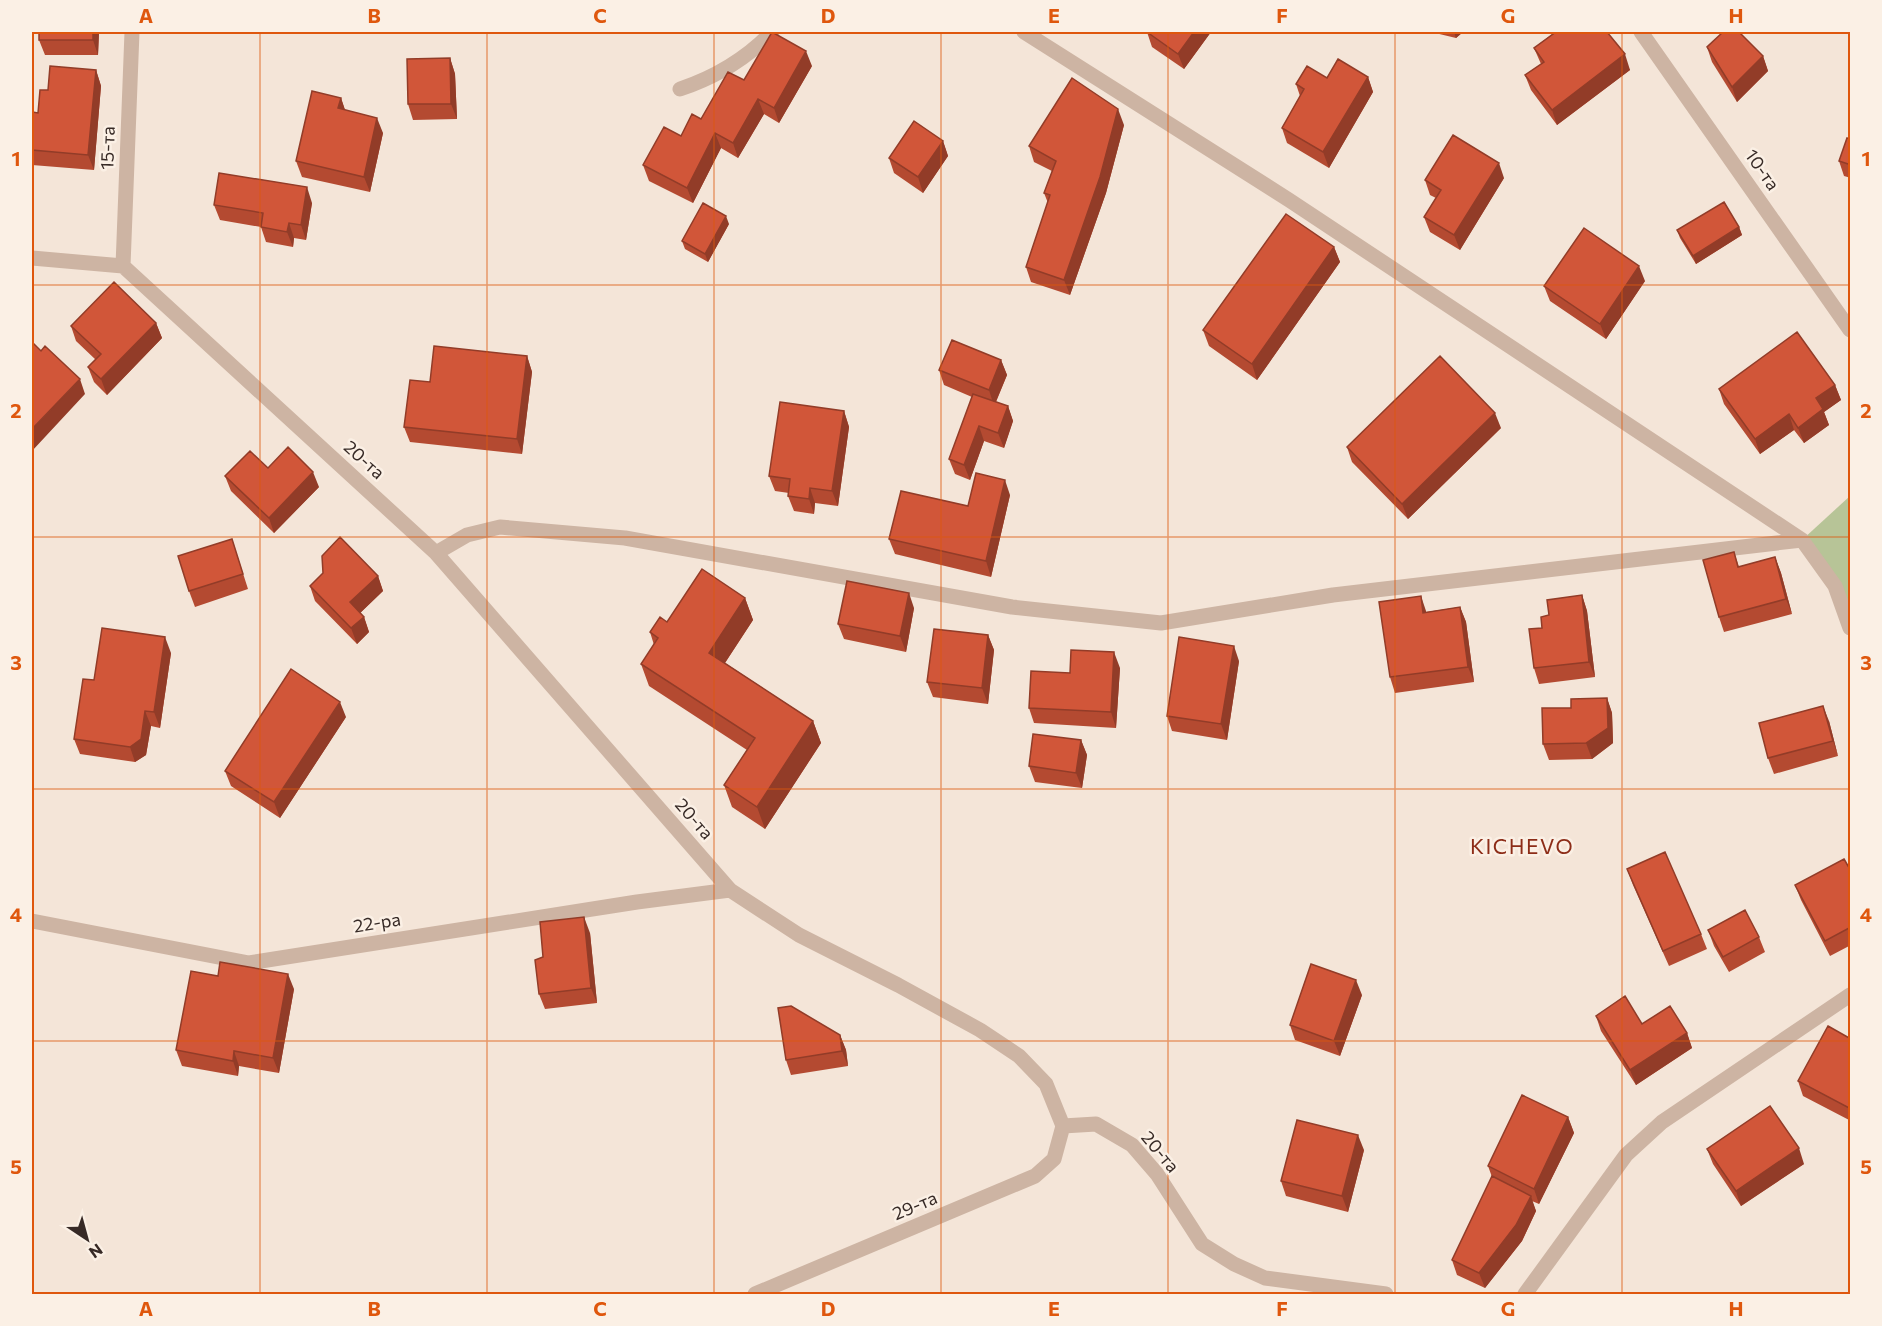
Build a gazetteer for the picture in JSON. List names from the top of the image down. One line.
{"streets":{"street":["15-та","10-та","20-та","22-ра","29-та"]},"crossings":[["15-та","20-та"],["20-та","22-ра"],["20-та","29-та"]],"districts":["KICHEVO"],"north":"bottom right","grid":{"columns":["A","B","C","D","E","F","G","H"],"rows":["1","2","3","4","5"]}}
